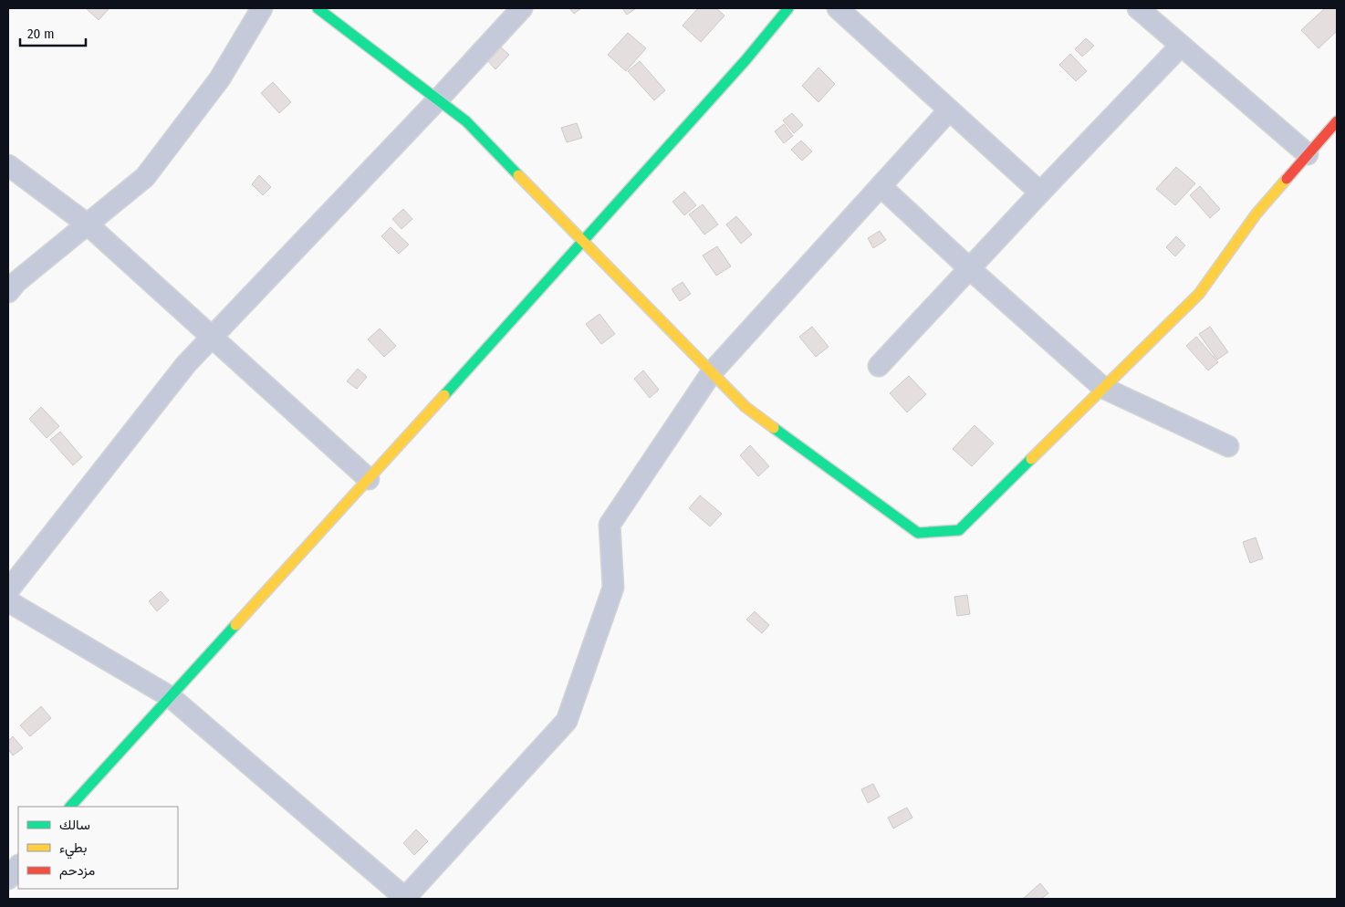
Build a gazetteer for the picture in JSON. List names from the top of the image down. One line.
{"legend":["سالك","بطيء","مزدحم"],"scale_bar":"20 m"}
